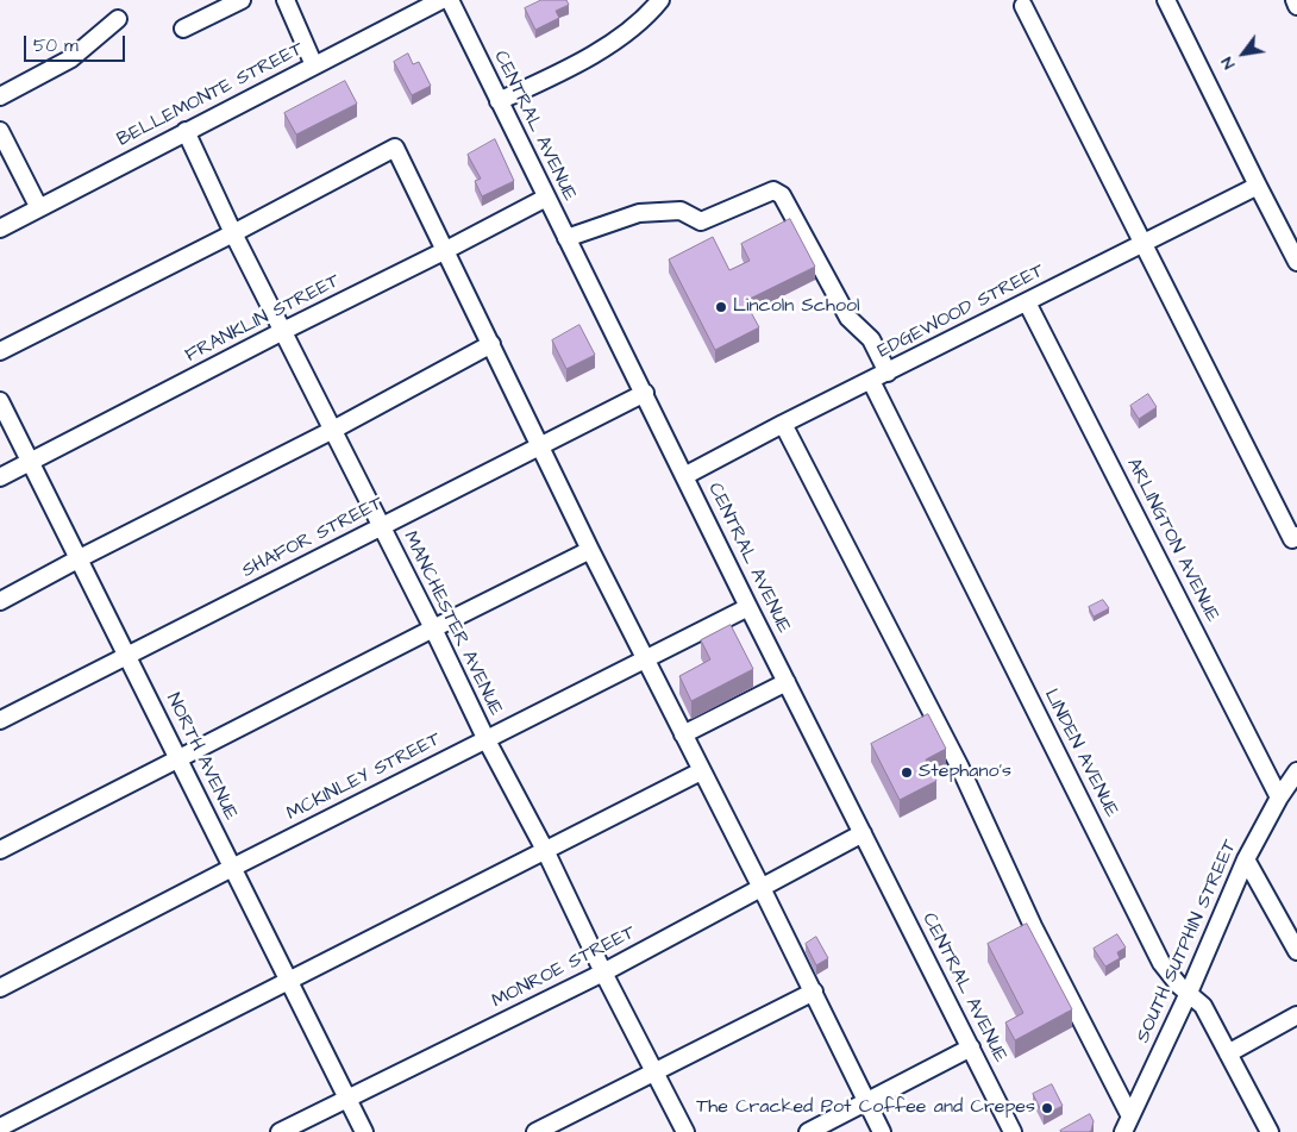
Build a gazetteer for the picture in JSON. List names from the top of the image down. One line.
{"streets":{"street":["BELLEMONTE STREET","CENTRAL AVENUE","EDGEWOOD STREET","FRANKLIN STREET","SHAFOR STREET","ARLINGTON AVENUE","MANCHESTER AVENUE","LINDEN AVENUE","NORTH AVENUE","MCKINLEY STREET","SOUTH SUTPHIN STREET","MONROE STREET"]},"crossings":[["BELLEMONTE STREET","MANCHESTER AVENUE"],["CENTRAL AVENUE","EDGEWOOD STREET"],["CENTRAL AVENUE","FRANKLIN STREET"],["CENTRAL AVENUE","SHAFOR STREET"],["CENTRAL AVENUE","MCKINLEY STREET"],["CENTRAL AVENUE","MONROE STREET"],["EDGEWOOD STREET","ARLINGTON AVENUE"],["EDGEWOOD STREET","LINDEN AVENUE"],["FRANKLIN STREET","MANCHESTER AVENUE"],["FRANKLIN STREET","NORTH AVENUE"],["SHAFOR STREET","MANCHESTER AVENUE"],["SHAFOR STREET","NORTH AVENUE"],["ARLINGTON AVENUE","SOUTH SUTPHIN STREET"],["MANCHESTER AVENUE","MCKINLEY STREET"],["MANCHESTER AVENUE","MONROE STREET"],["LINDEN AVENUE","SOUTH SUTPHIN STREET"],["NORTH AVENUE","MCKINLEY STREET"],["NORTH AVENUE","MONROE STREET"]],"places":["Lincoln School","Stephano’s","The Cracked Pot Coffee and Crepes"],"scale_bar":"50 m","north":"bottom left"}
